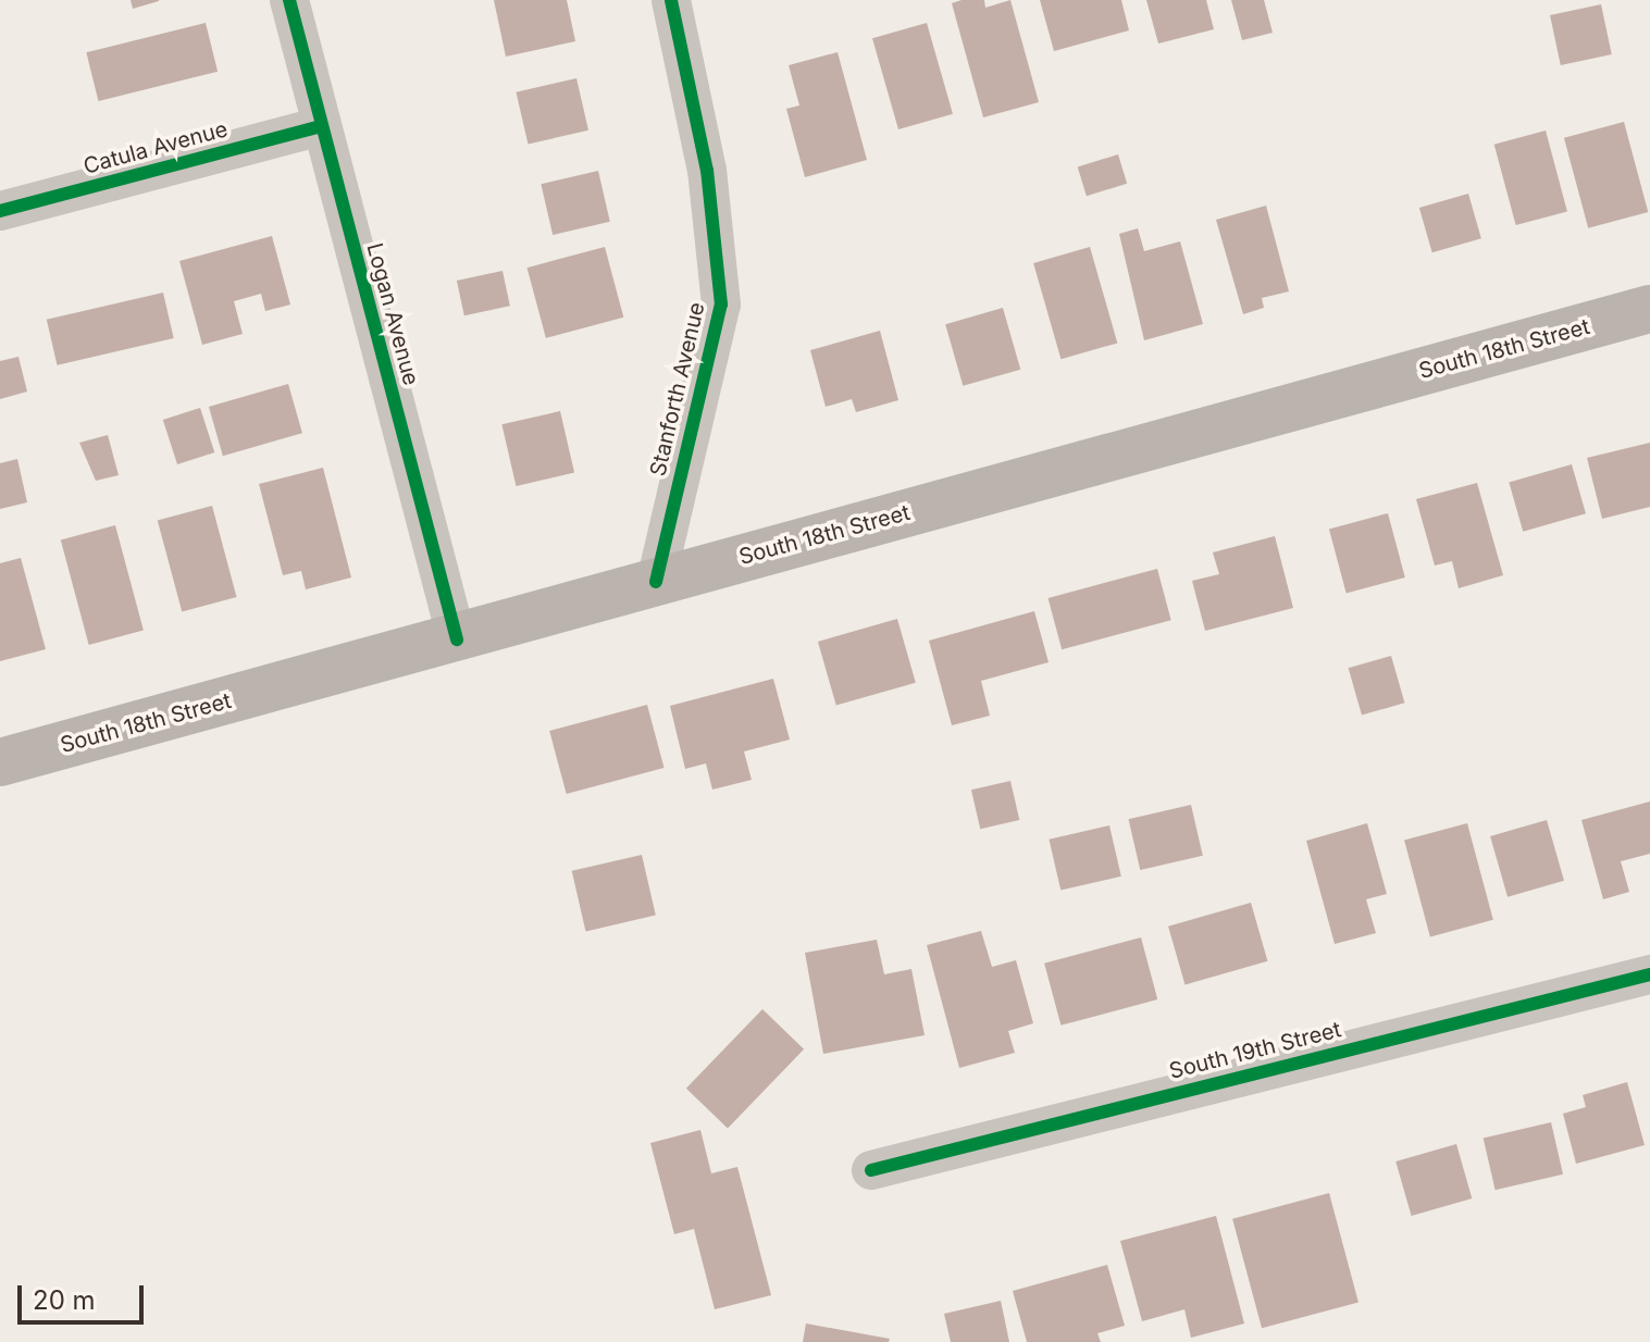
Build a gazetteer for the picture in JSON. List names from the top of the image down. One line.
{"streets":{"main road":["South 18th Street"],"street":["Catula Avenue","Logan Avenue","Stanforth Avenue","South 19th Street"]},"crossings":[["Catula Avenue","Logan Avenue"],["Logan Avenue","South 18th Street"],["South 18th Street","Stanforth Avenue"]],"scale_bar":"20 m"}
